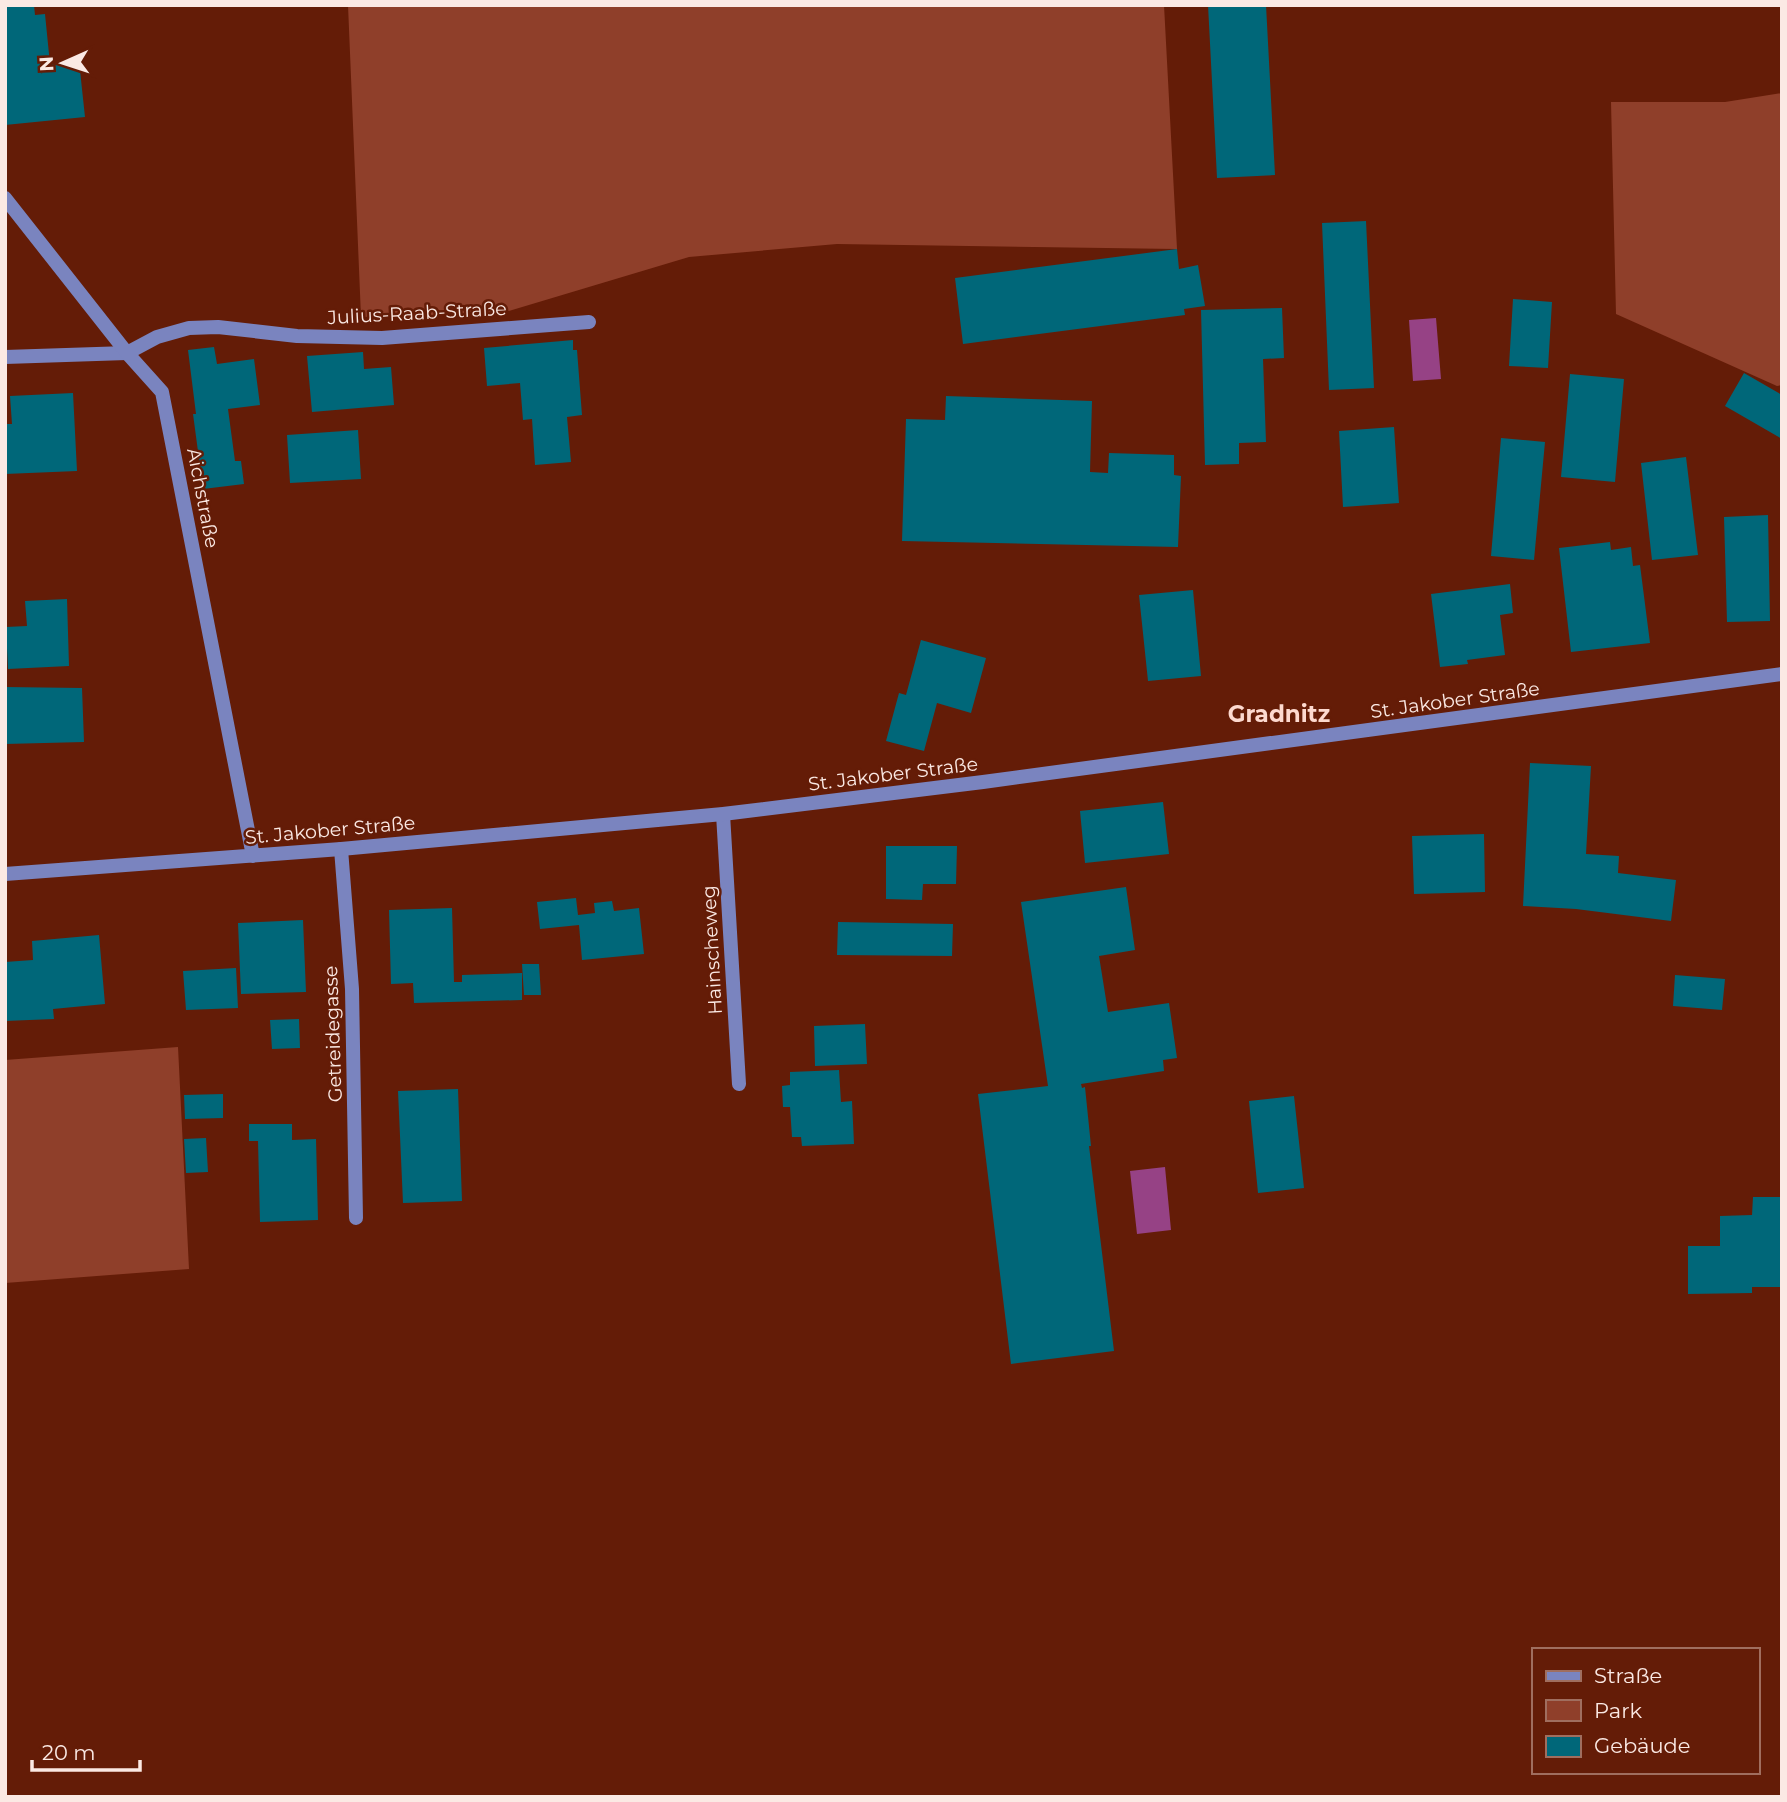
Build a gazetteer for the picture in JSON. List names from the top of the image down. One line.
{"streets":{"street":["Julius-Raab-Straße","Aichstraße","St. Jakober Straße","Hainscheweg","Getreidegasse"]},"crossings":[["Julius-Raab-Straße","Aichstraße"],["Aichstraße","St. Jakober Straße"],["St. Jakober Straße","Hainscheweg"],["St. Jakober Straße","Getreidegasse"]],"districts":["Gradnitz"],"legend":["Straße","Park","Gebäude"],"scale_bar":"20 m","north":"left"}
